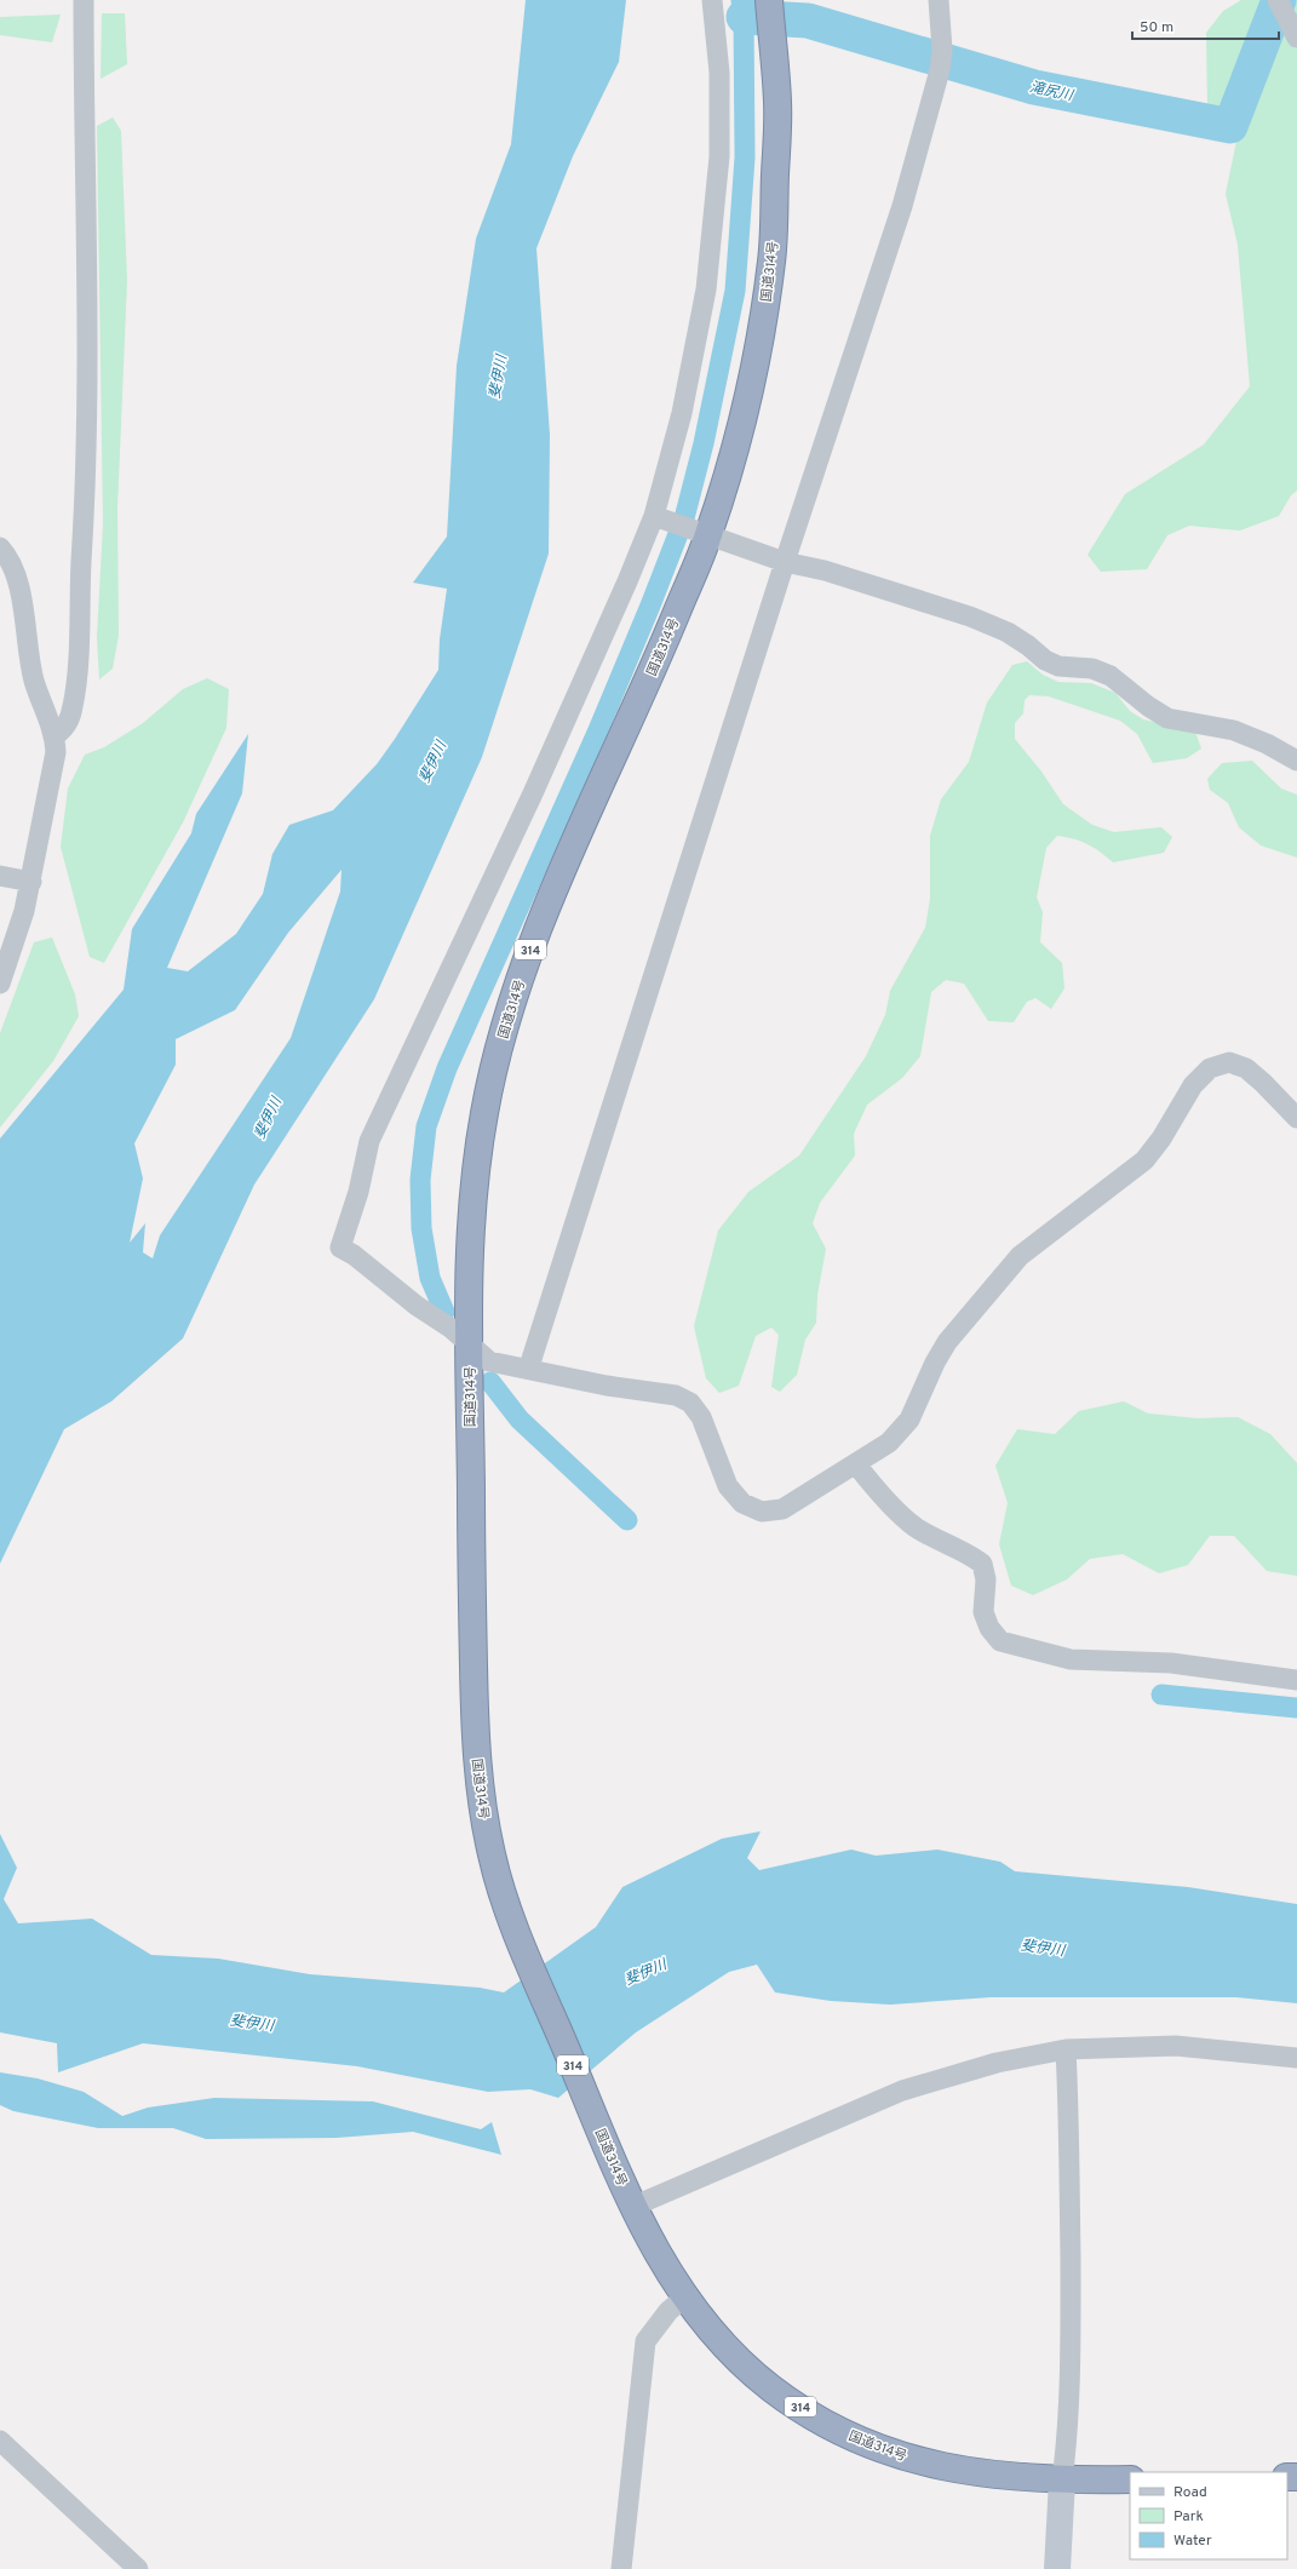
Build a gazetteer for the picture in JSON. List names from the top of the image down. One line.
{"streets":{"highway":["国道314号","314"]},"water":["滝尻川","斐伊川"],"legend":["Road","Park","Water"],"scale_bar":"50 m"}
